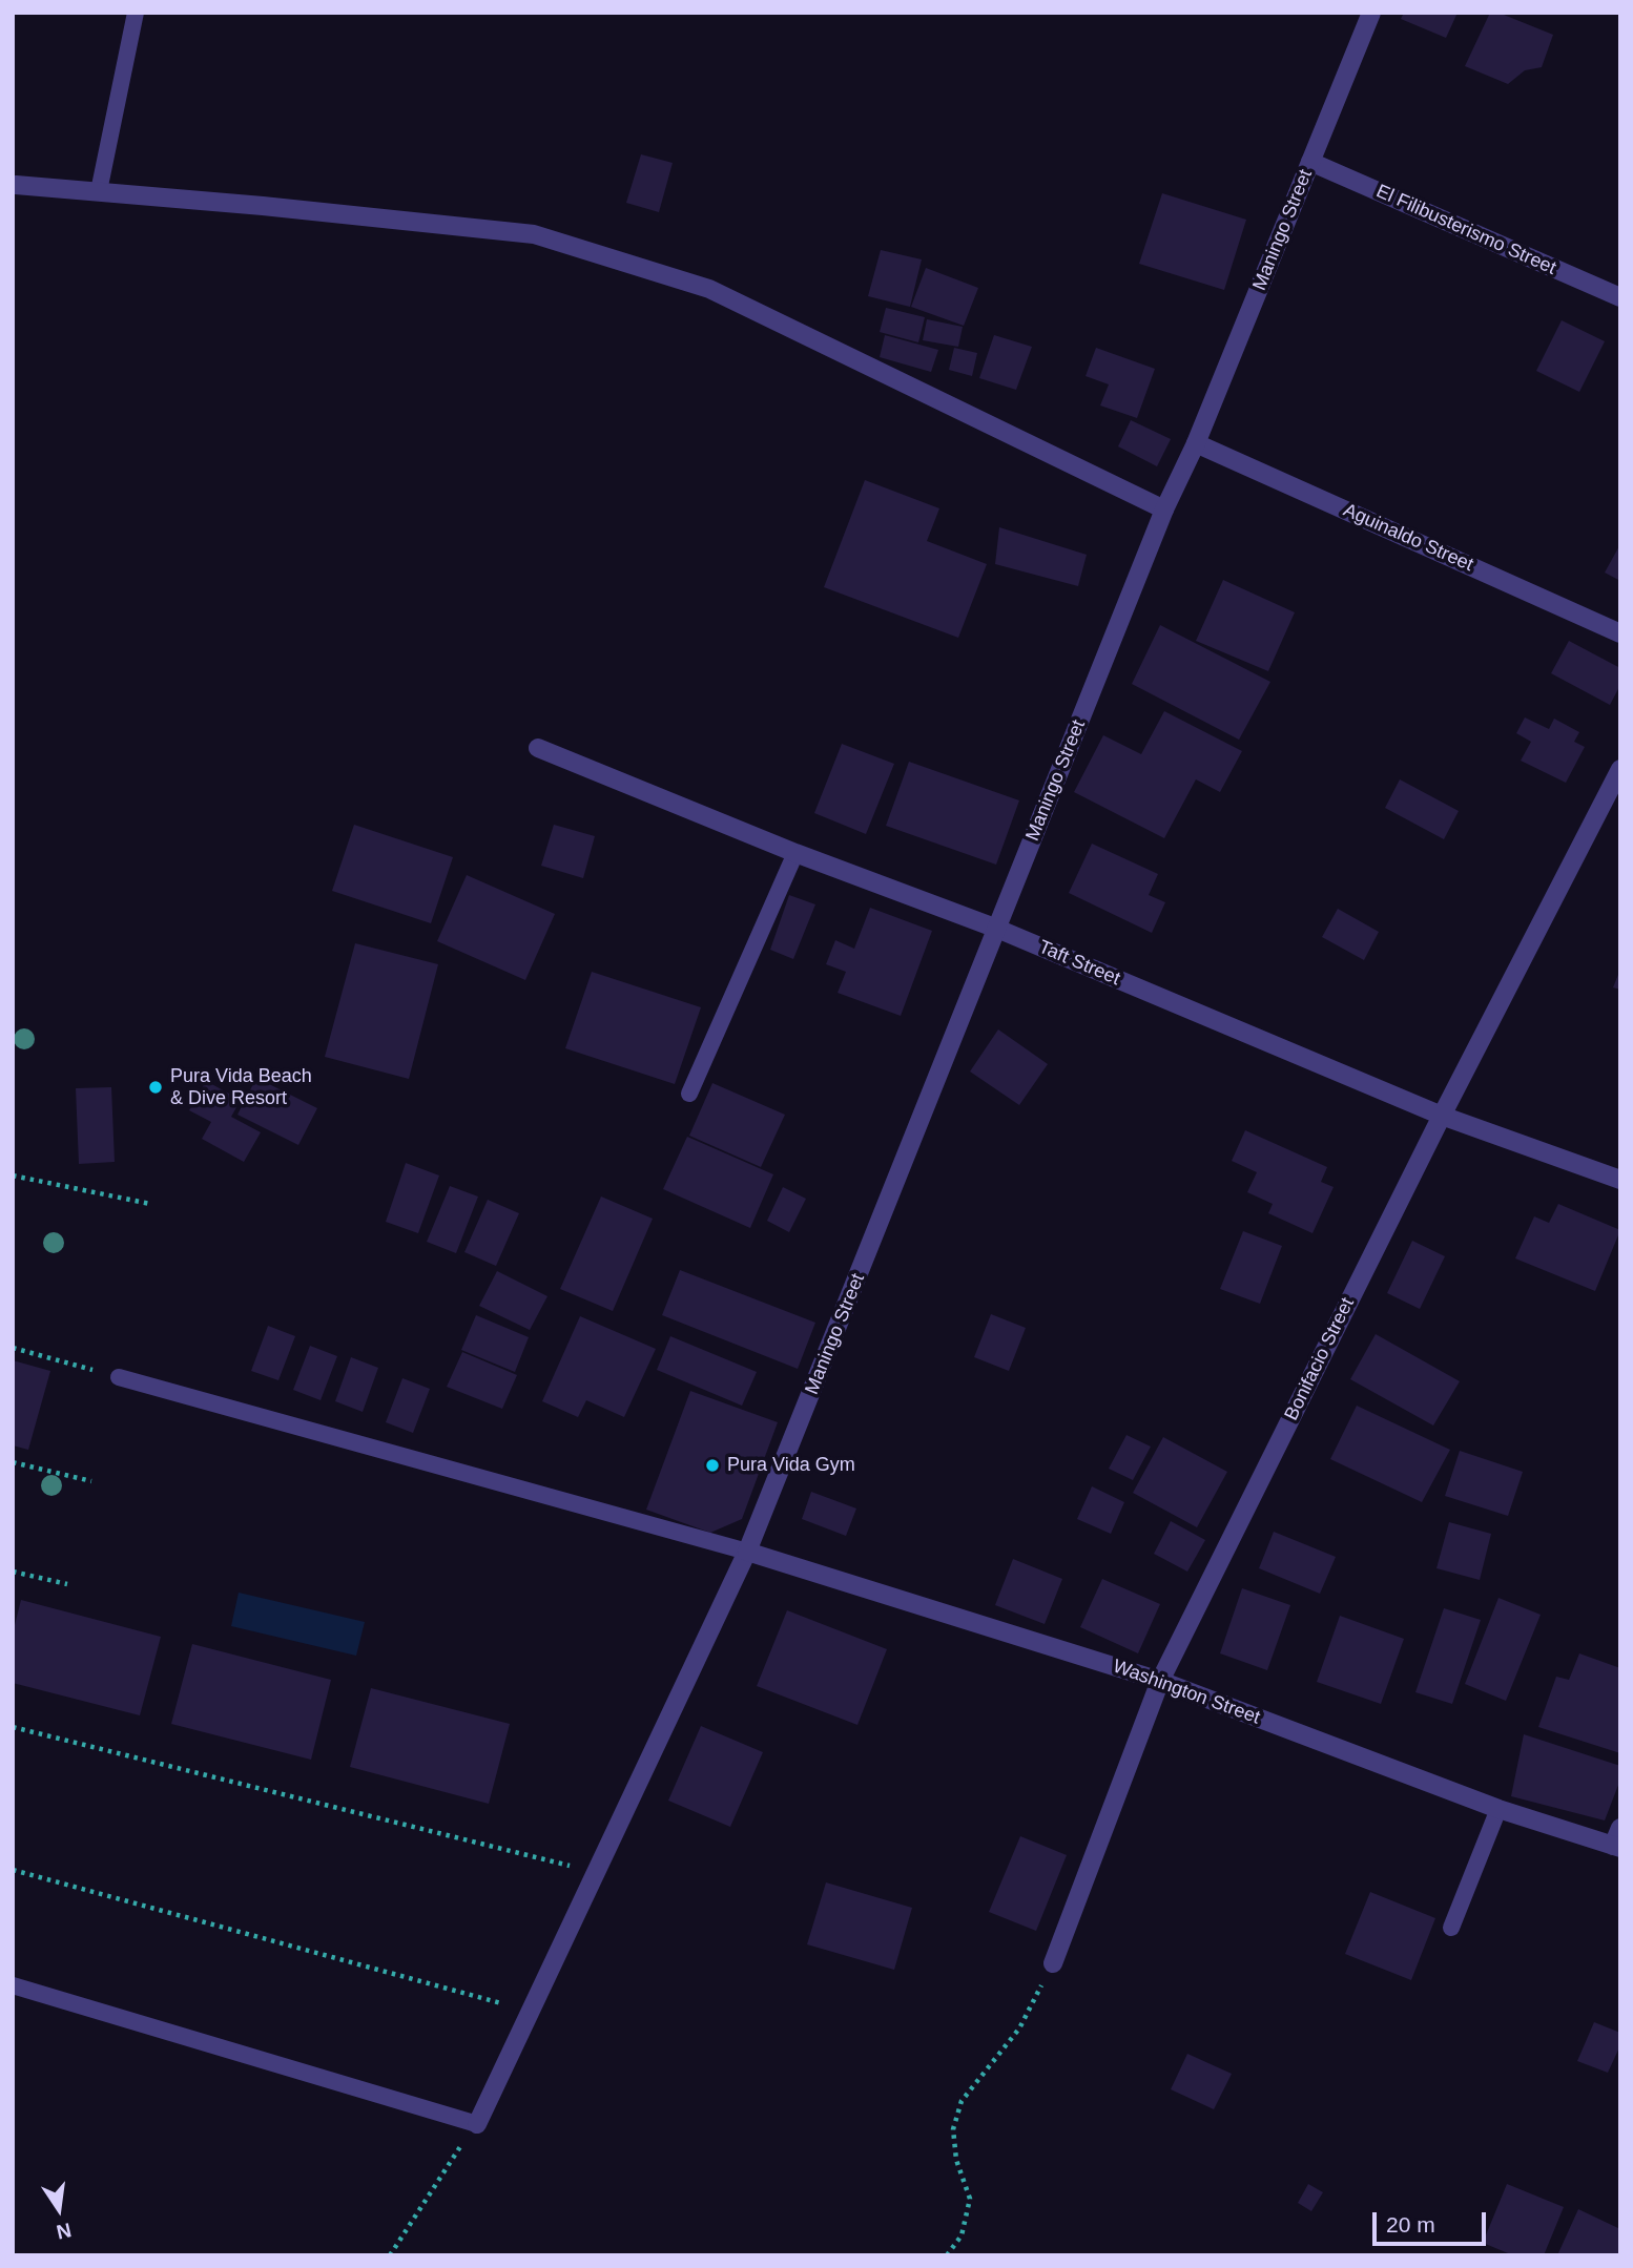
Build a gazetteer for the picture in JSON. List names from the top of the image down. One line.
{"streets":{"street":["Maningo Street","El Filibusterismo Street","Aguinaldo Street","Taft Street","Bonifacio Street","Washington Street"]},"crossings":[["Maningo Street","El Filibusterismo Street"],["Maningo Street","Aguinaldo Street"],["Maningo Street","Taft Street"],["Maningo Street","Washington Street"],["Taft Street","Bonifacio Street"],["Bonifacio Street","Washington Street"]],"places":["Pura Vida Beach & Dive Resort","Pura Vida Gym"],"scale_bar":"20 m","north":"bottom"}
